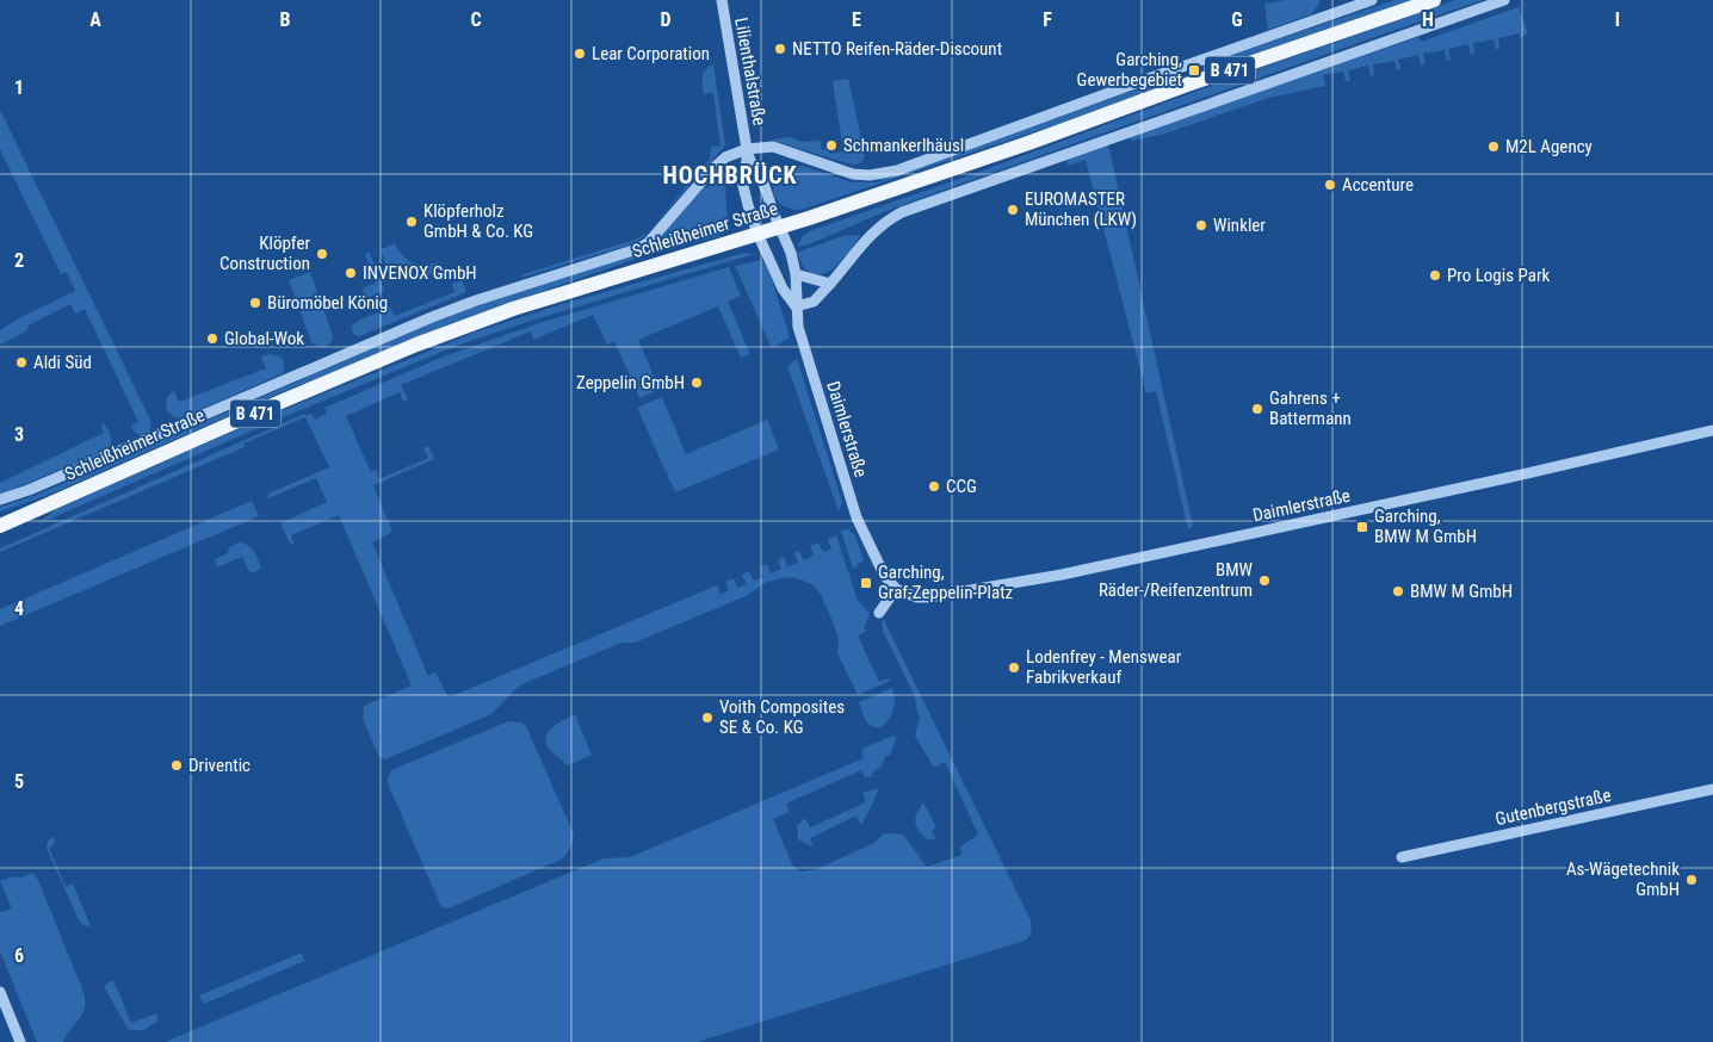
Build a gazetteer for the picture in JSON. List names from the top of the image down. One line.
{"streets":{"main road":["B 471","Schleißheimer Straße"],"street":["Lilienthalstraße","Daimlerstraße","Gutenbergstraße"]},"crossings":[["Lilienthalstraße","Schleißheimer Straße"],["Lilienthalstraße","Daimlerstraße"],["Schleißheimer Straße","Daimlerstraße"]],"districts":["HOCHBRÜCK"],"places":{"other":["NETTO Reifen-Räder-Discount","Lear Corporation","Schmankerlhäusl","M2L Agency","Accenture","EUROMASTER München (LKW)","Klöpferholz GmbH & Co. KG","Winkler","Klöpfer Construction","INVENOX GmbH","Pro Logis Park","Büromöbel König","Global-Wok","Aldi Süd","Zeppelin GmbH","Gahrens + Battermann","CCG","BMW Räder-/Reifenzentrum","BMW M GmbH","Lodenfrey - Menswear Fabrikverkauf","Voith Composites SE & Co. KG","Driventic","As-Wägetechnik GmbH"],"transit":["Garching, Gewerbegebiet","Garching, BMW M GmbH","Garching, Graf-Zeppelin-Platz"]},"grid":{"columns":["A","B","C","D","E","F","G","H","I"],"rows":["1","2","3","4","5","6"]}}
